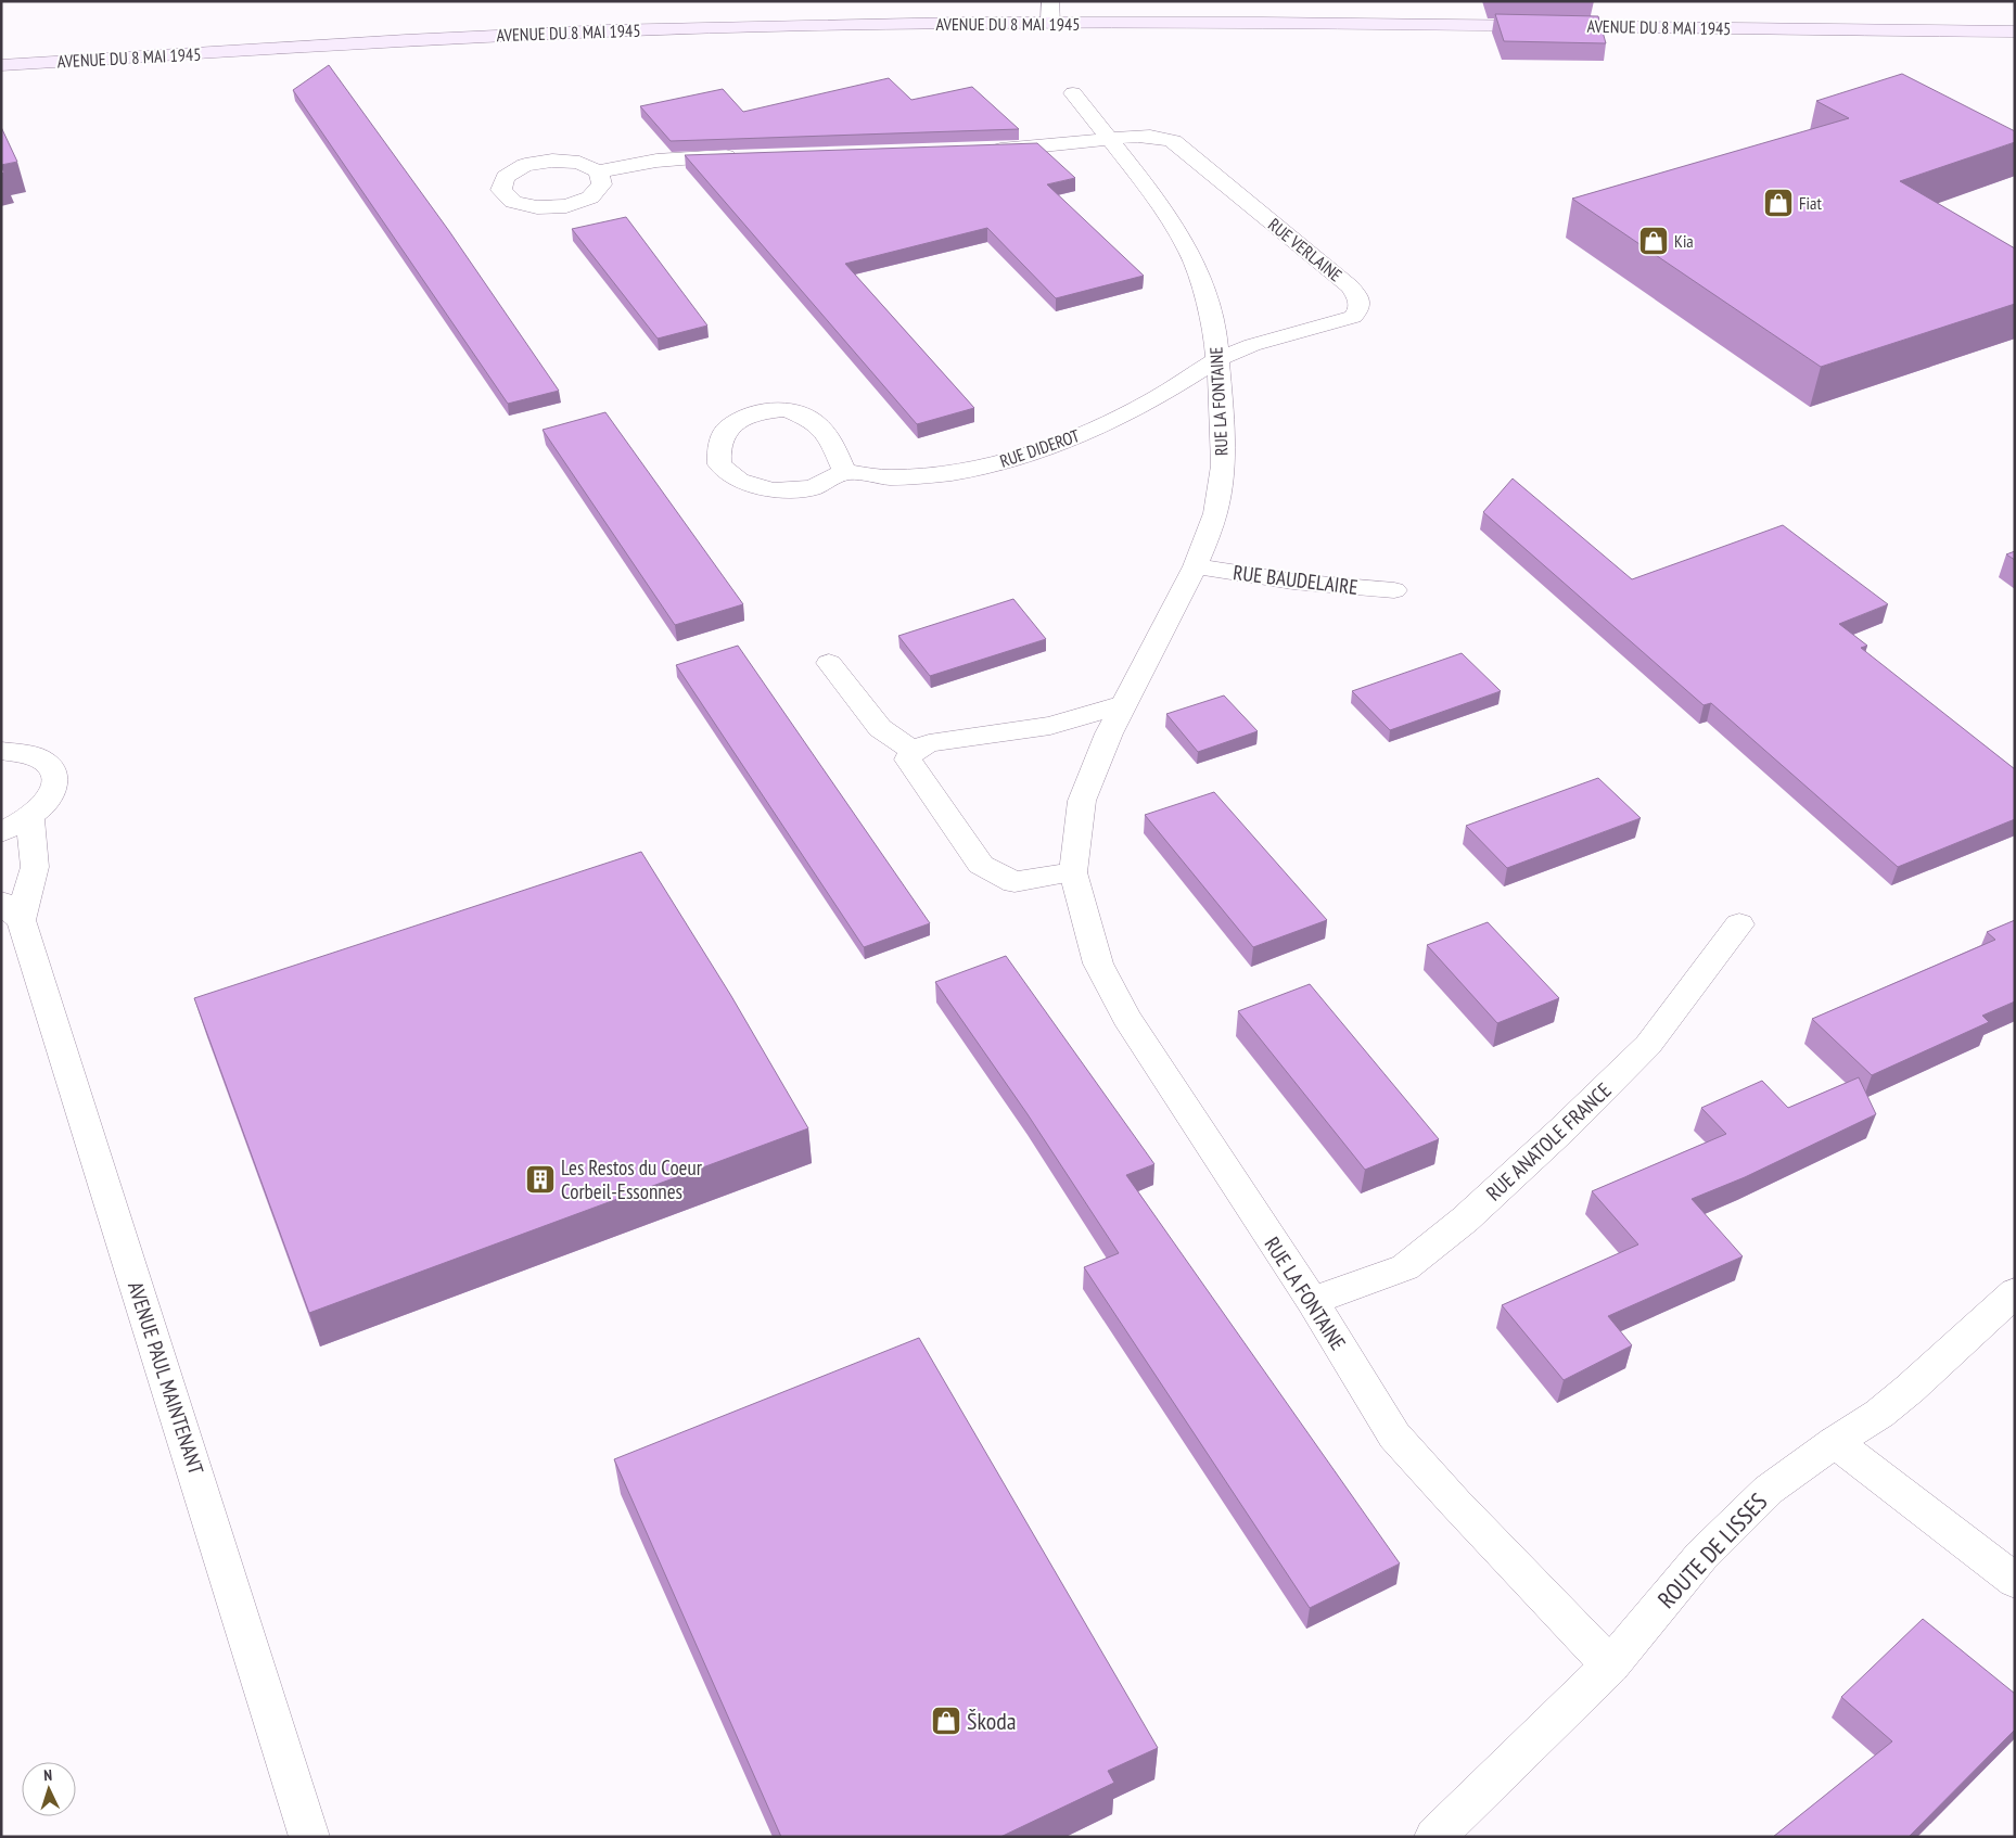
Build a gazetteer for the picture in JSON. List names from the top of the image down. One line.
{"streets":{"main road":["AVENUE DU 8 MAI 1945"],"street":["RUE VERLAINE","RUE LA FONTAINE","RUE DIDEROT","RUE BAUDELAIRE","RUE ANATOLE FRANCE","AVENUE PAUL MAINTENANT","ROUTE DE LISSES"]},"crossings":[["RUE VERLAINE","RUE LA FONTAINE"],["RUE VERLAINE","RUE DIDEROT"],["RUE LA FONTAINE","RUE DIDEROT"],["RUE LA FONTAINE","RUE BAUDELAIRE"],["RUE LA FONTAINE","RUE ANATOLE FRANCE"],["RUE LA FONTAINE","ROUTE DE LISSES"]],"places":{"shop":["Fiat","Kia","Škoda"],"building":["Les Restos du Coeur Corbeil-Essonnes"]},"north":"top"}
